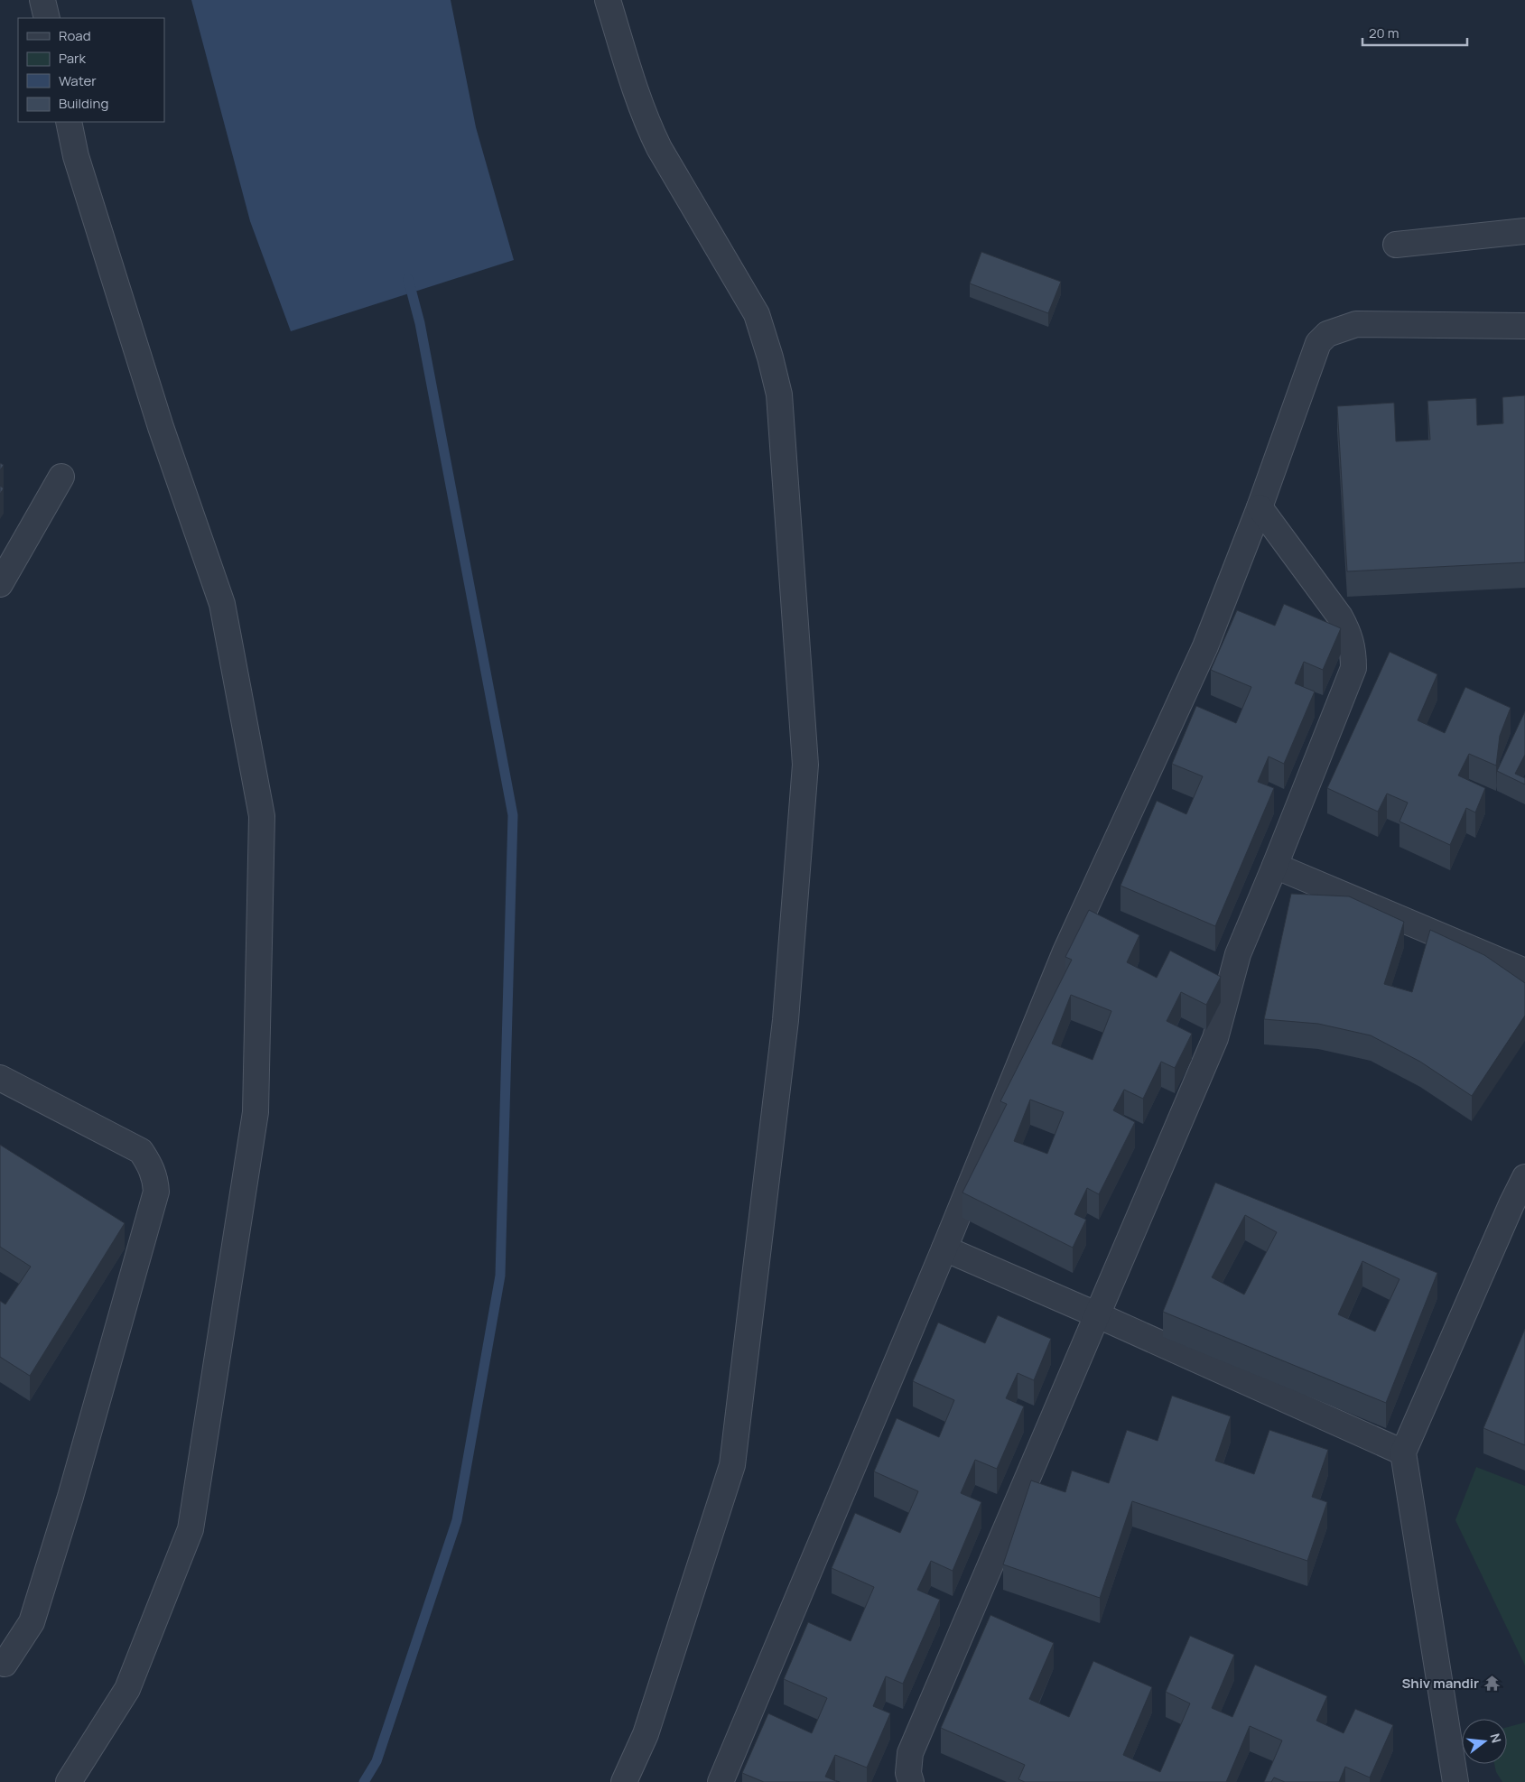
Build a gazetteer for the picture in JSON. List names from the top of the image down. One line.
{"places":{"temple":["Shiv mandir"]},"legend":["Road","Park","Water","Building"],"scale_bar":"20 m","north":"right"}
